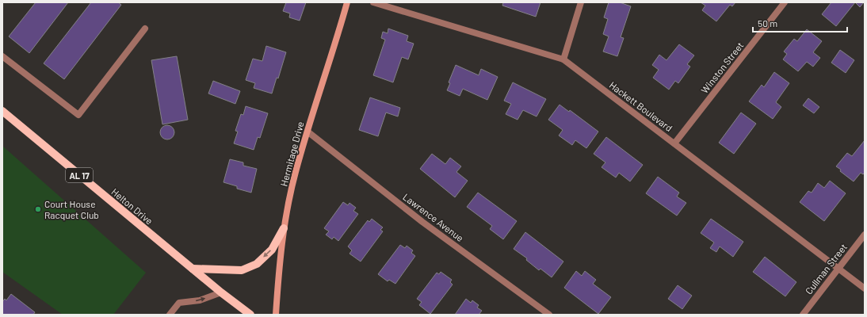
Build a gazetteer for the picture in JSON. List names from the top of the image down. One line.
{"streets":{"main road":["AL 17","Helton Drive"],"street":["Winston Street","Hackett Boulevard","Hermitage Drive","Lawrence Avenue","Cullman Street"]},"crossings":[["Winston Street","Hackett Boulevard"],["Hackett Boulevard","Cullman Street"],["Hermitage Drive","Lawrence Avenue"]],"places":["Court House Racquet Club"],"scale_bar":"50 m"}
